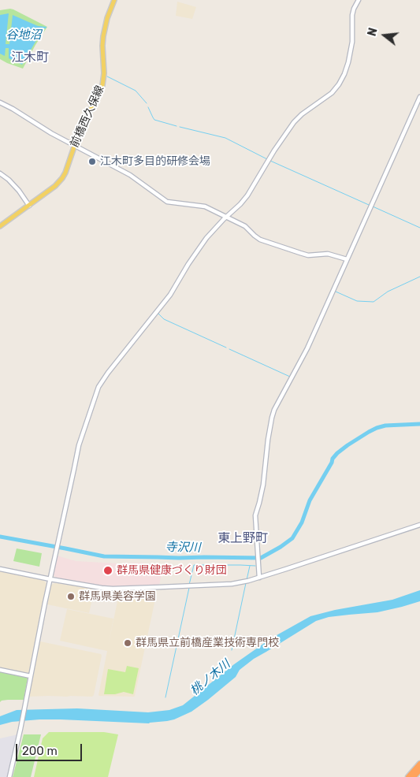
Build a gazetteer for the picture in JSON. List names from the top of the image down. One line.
{"streets":{"main road":["前橋西久保線"]},"districts":["江木町","東上野町"],"water":["谷地沼","寺沢川","桃ノ木川"],"places":["江木町多目的研修会場","群馬県健康づくり財団","群馬県美容学園","群馬県立前橋産業技術専門校"],"scale_bar":"200 m","north":"left"}
